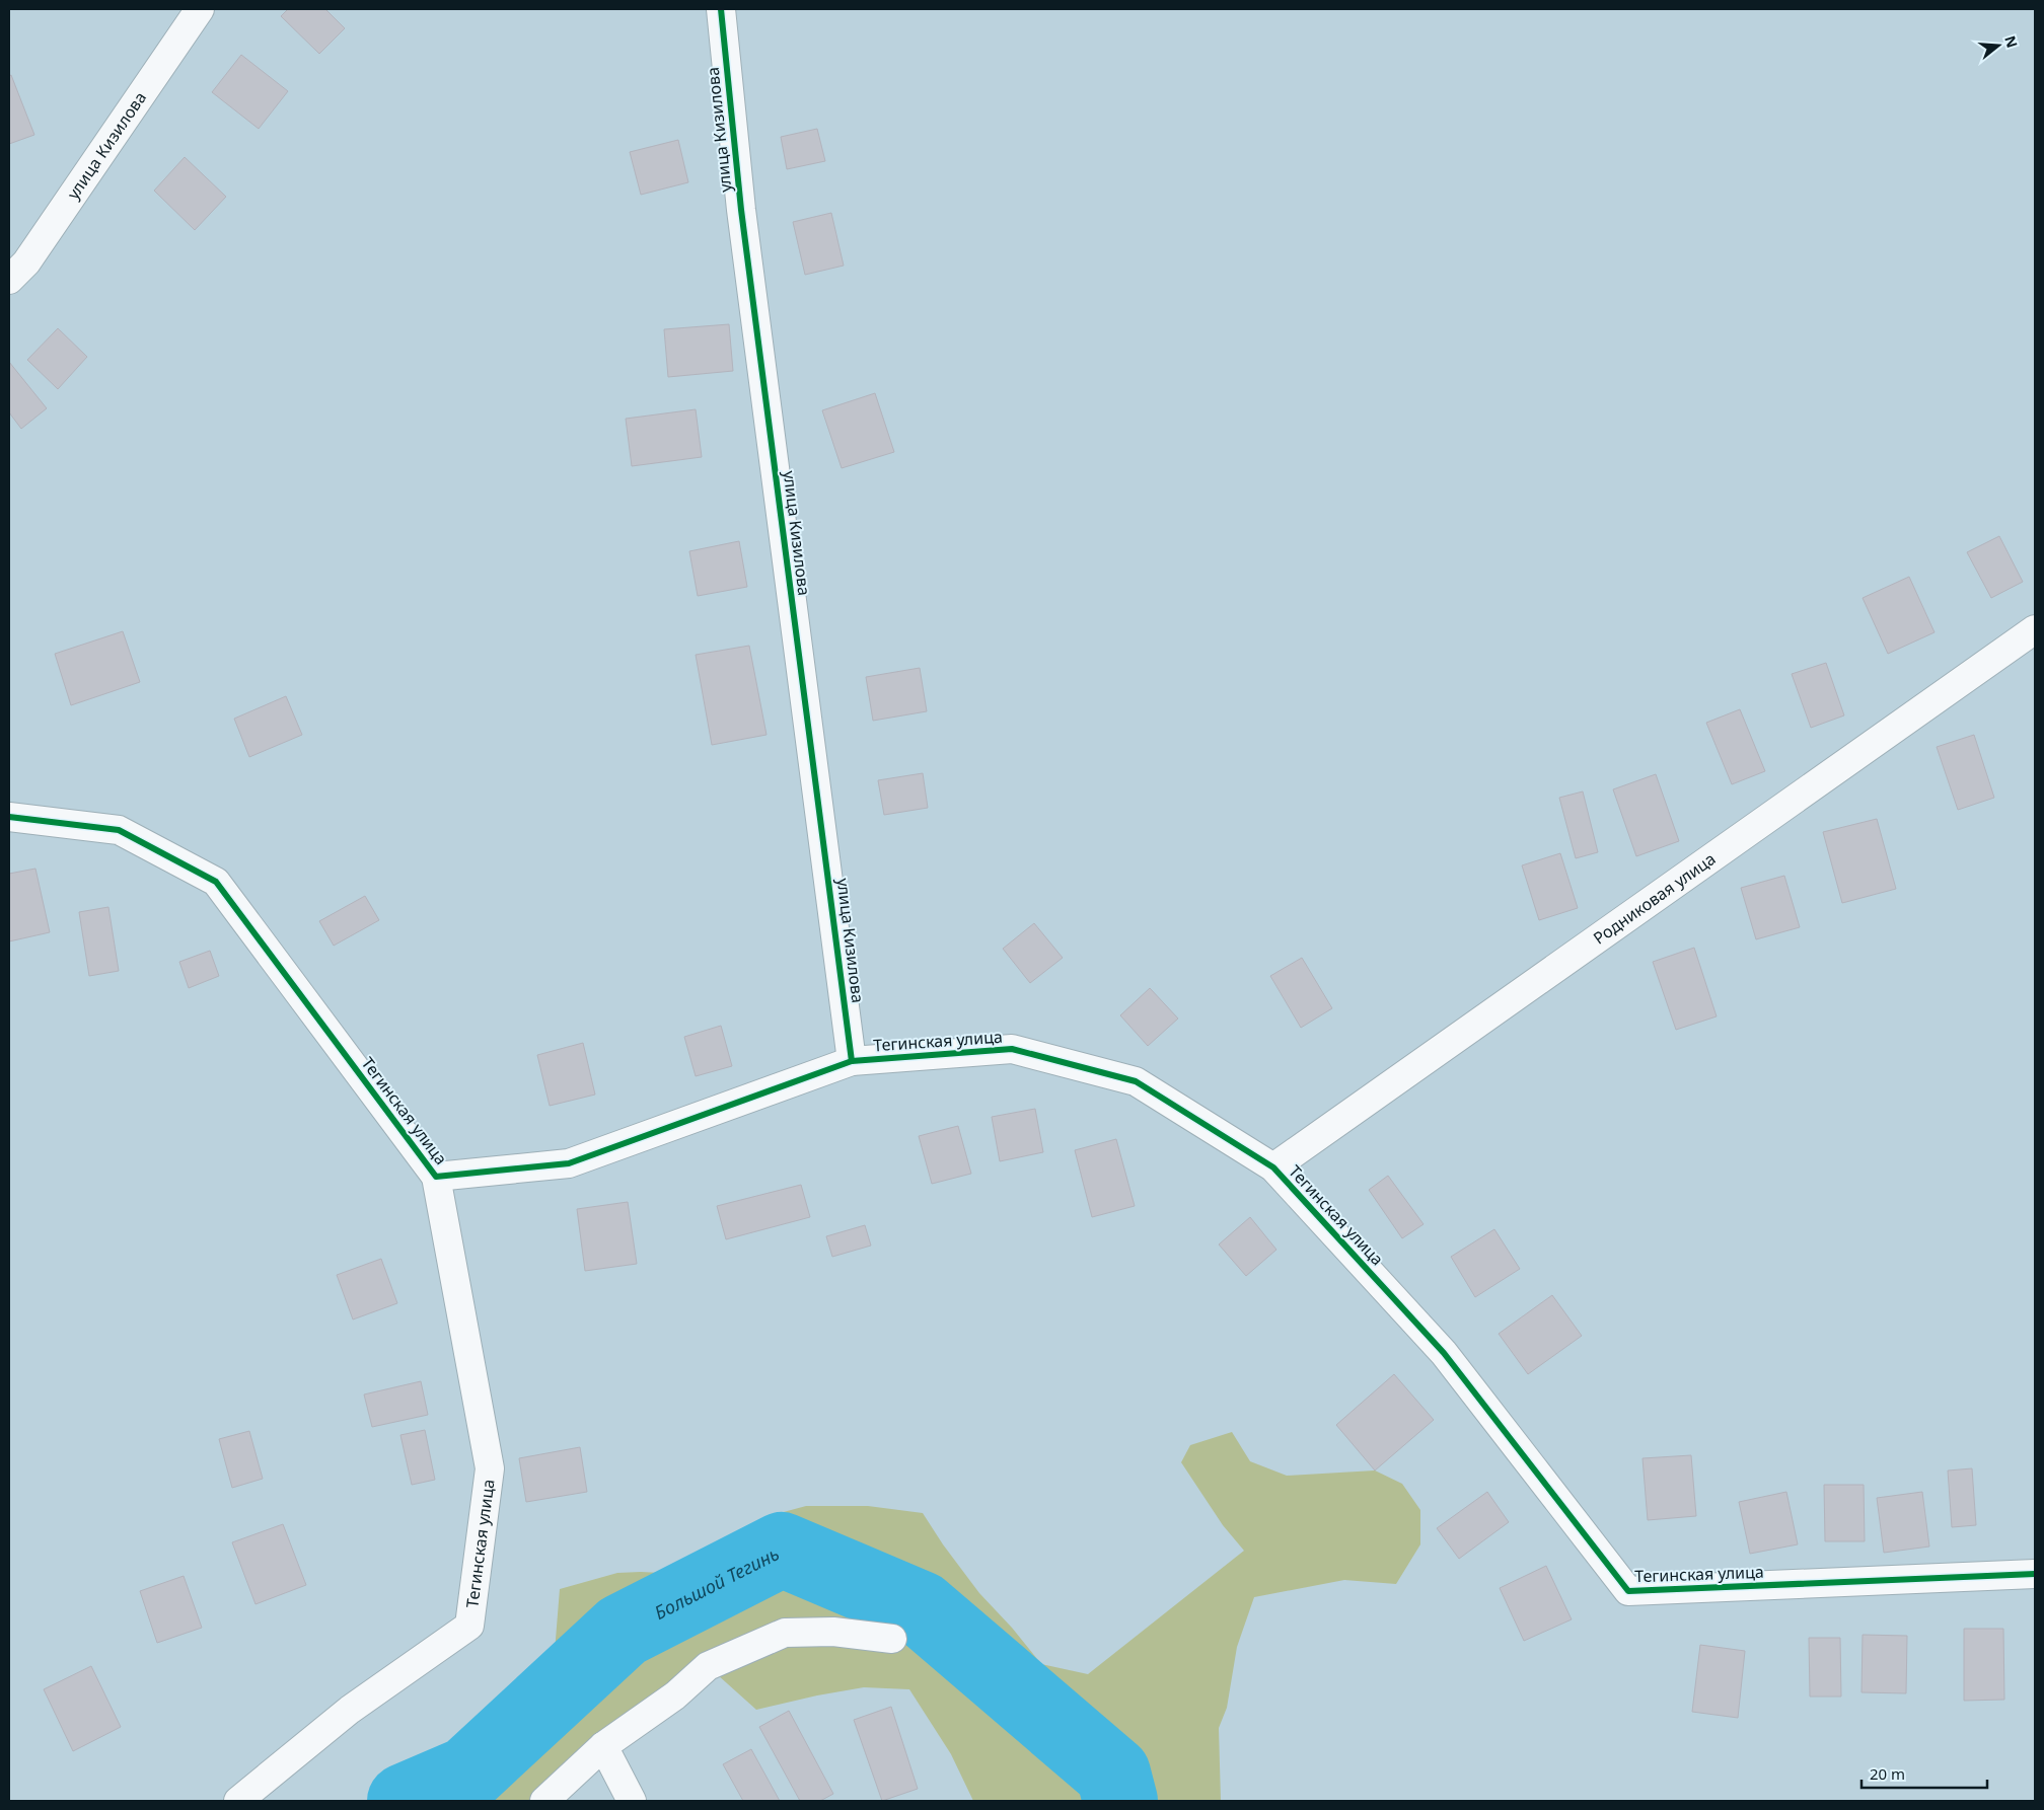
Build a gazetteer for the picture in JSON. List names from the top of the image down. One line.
{"streets":{"street":["улица Кизилова","Родниковая улица","Тегинская улица"]},"crossings":[["улица Кизилова","Тегинская улица"],["Родниковая улица","Тегинская улица"]],"water":["Большой Тегинь"],"scale_bar":"20 m","north":"right"}
